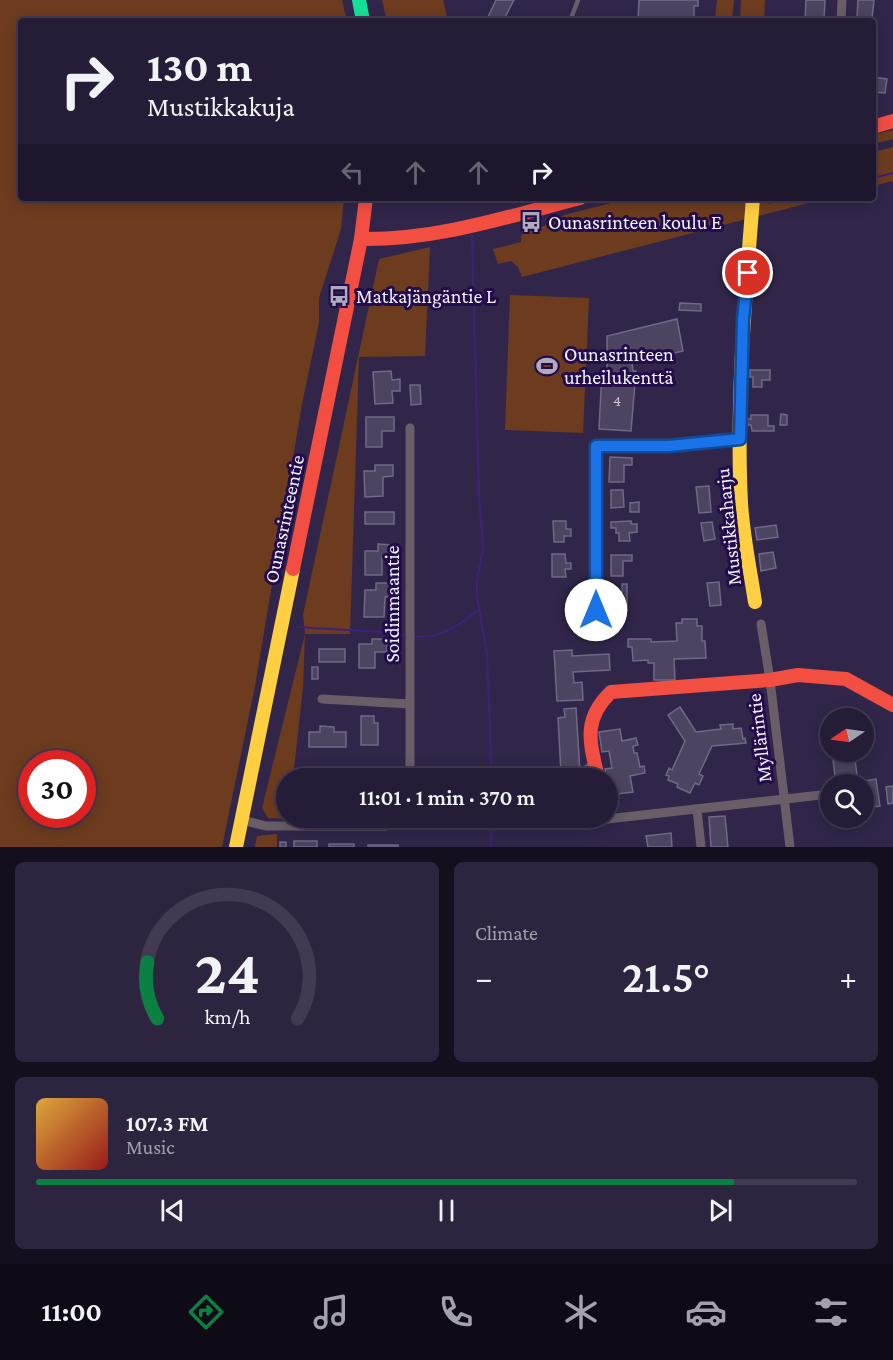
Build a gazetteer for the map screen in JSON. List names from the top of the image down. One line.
{"streets":{"street":["Ounasrinteentie","Mustikkaharju","Soidinmaantie","Myllärintie"]},"places":{"bus stop":["Ounasrinteen koulu E","Matkajängäntie L"],"sports":["Ounasrinteen urheilukenttä"]},"house_numbers":["4"],"north":"left","page":{"turn":["130 m","Mustikkakuja"],"limit":"30","trip":"11:01 · 1 min · 370 m","tile":"Climate","heat":["−","21.5°","+"],"song":["107.3 FM","Music"],"tabs":"11:00","gauge":["24","km/h"]}}
